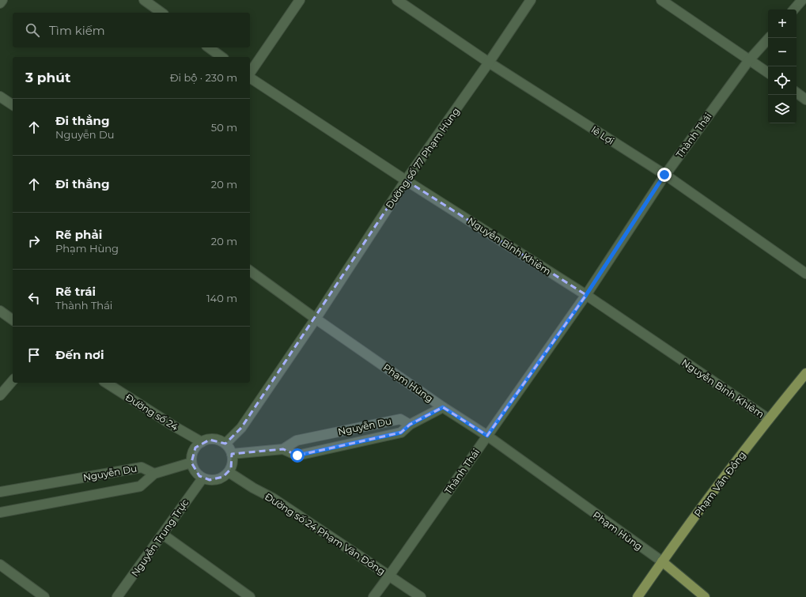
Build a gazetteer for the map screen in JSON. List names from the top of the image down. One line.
{"streets":{"main road":["Phạm Văn Đồng"],"street":["lê Lợi","Thành Thái","Đường số 77 Phạm Hùng","Nguyễn Bỉnh Khiêm","Phạm Hùng","Đường số 24","Nguyễn Du","Đường số 24 Phạm Văn Đồng","Nguyễn Trung Trực"]},"crossings":[["lê Lợi","Thành Thái"],["lê Lợi","Đường số 77 Phạm Hùng"],["Thành Thái","Nguyễn Bỉnh Khiêm"],["Thành Thái","Phạm Hùng"],["Thành Thái","Đường số 24 Phạm Văn Đồng"],["Đường số 77 Phạm Hùng","Nguyễn Bỉnh Khiêm"],["Đường số 77 Phạm Hùng","Phạm Hùng"],["Đường số 77 Phạm Hùng","Đường số 24"],["Đường số 77 Phạm Hùng","Đường số 24 Phạm Văn Đồng"],["Đường số 77 Phạm Hùng","Nguyễn Trung Trực"],["Nguyễn Bỉnh Khiêm","Phạm Văn Đồng"],["Phạm Hùng","Phạm Văn Đồng"],["Đường số 24","Đường số 24 Phạm Văn Đồng"],["Đường số 24","Nguyễn Trung Trực"],["Đường số 24 Phạm Văn Đồng","Nguyễn Trung Trực"]],"page":{"map_buttons":["+","−"],"search":"Tìm kiếm","heading":["3 phút","Đi bộ · 230 m"],"list":[["Đi thẳng","Nguyễn Du","50 m"],["Đi thẳng","20 m"],["Rẽ phải","Phạm Hùng","20 m"],["Rẽ trái","Thành Thái","140 m"],"Đến nơi"]}}
